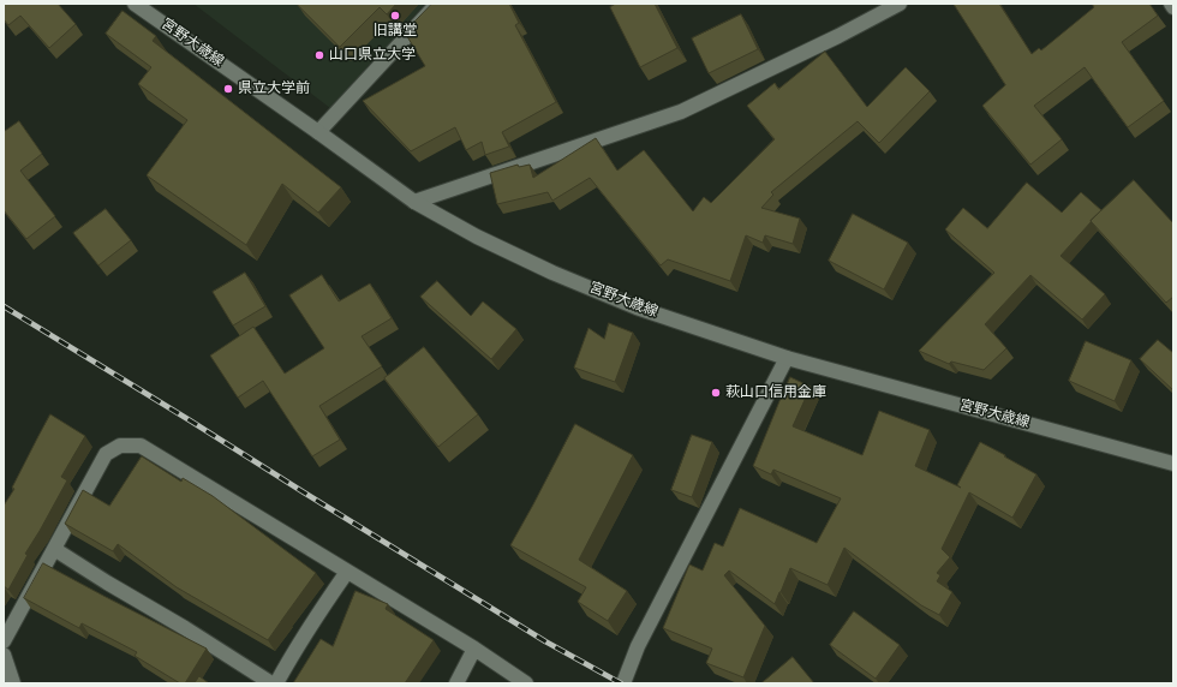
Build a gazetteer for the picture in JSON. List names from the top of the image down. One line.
{"streets":{"street":["宮野大歳線"]},"places":["旧講堂","山口県立大学","県立大学前","萩山口信用金庫"]}
